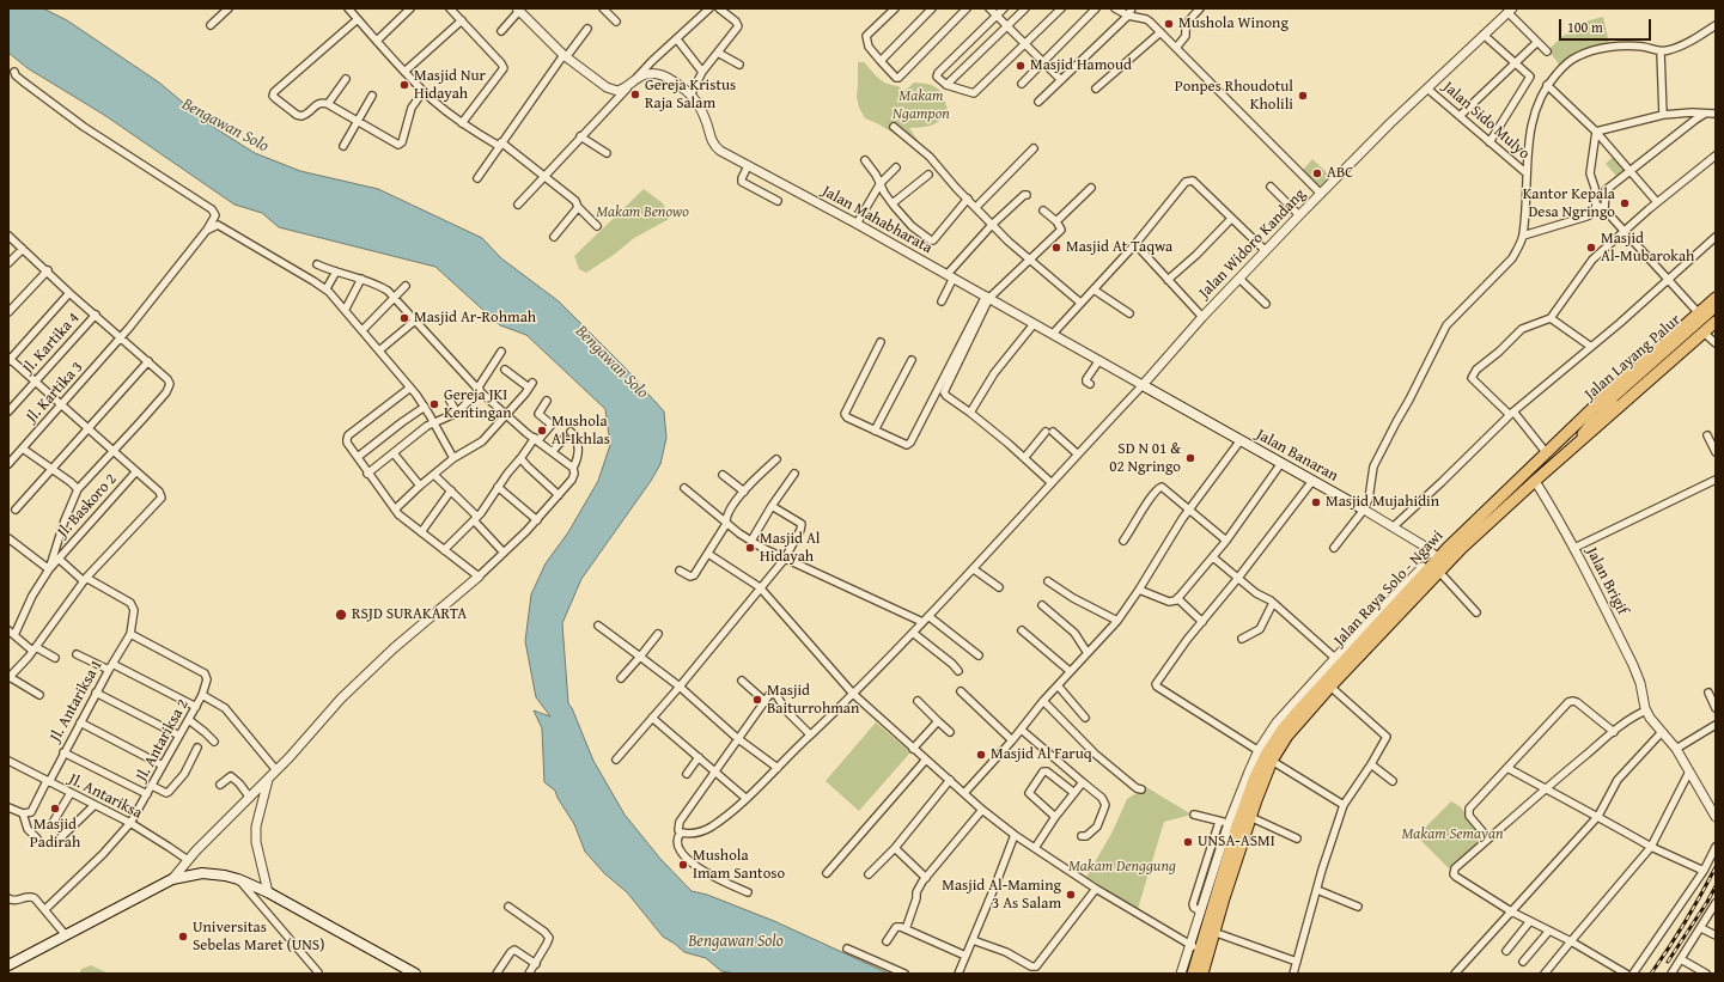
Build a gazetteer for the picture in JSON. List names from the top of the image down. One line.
{"streets":{"main road":["Jalan Layang Palur","Jalan Banaran","Jalan Raya Solo - Ngawi"],"street":["Jalan Sido Mulyo","Jalan Mahabharata","Jalan Widoro Kandang","Jl. Kartika 4","Jl. Kartika 3","Jl. Baskoro 2","Jalan Brigif","Jl. Antariksa 1","Jl. Antariksa 2","Jl. Antariksa"]},"crossings":[["Jalan Sido Mulyo","Jalan Widoro Kandang"],["Jalan Mahabharata","Jalan Widoro Kandang"],["Jalan Mahabharata","Jalan Banaran"],["Jalan Widoro Kandang","Jalan Banaran"],["Jalan Layang Palur","Jalan Raya Solo - Ngawi"],["Jalan Banaran","Jalan Raya Solo - Ngawi"],["Jalan Brigif","Jalan Raya Solo - Ngawi"],["Jl. Antariksa 1","Jl. Antariksa"],["Jl. Antariksa 2","Jl. Antariksa"]],"water":["Bengawan Solo"],"parks":["Makam Ngampon","Makam Benowo","Makam Semayan","Makam Denggung"],"places":["Mushola Winong","Masjid Hamoud","Masjid Nur Hidayah","Gereja Kristus Raja Salam","Ponpes Rhoudotul Kholili","ABC","Kantor Kepala Desa Ngringo","Masjid At Taqwa","Masjid Al-Mubarokah","Masjid Ar-Rohmah","Gereja JKI Kentingan","Mushola Al-Ikhlas","SD N 01 & 02 Ngringo","Masjid Mujahidin","Masjid Al Hidayah","RSJD SURAKARTA","Masjid Baiturrohman","Masjid Al Faruq","Masjid Padirah","UNSA-ASMI","Mushola Imam Santoso","Masjid Al-Maming 3 As Salam","Universitas Sebelas Maret (UNS)"],"scale_bar":"100 m"}
